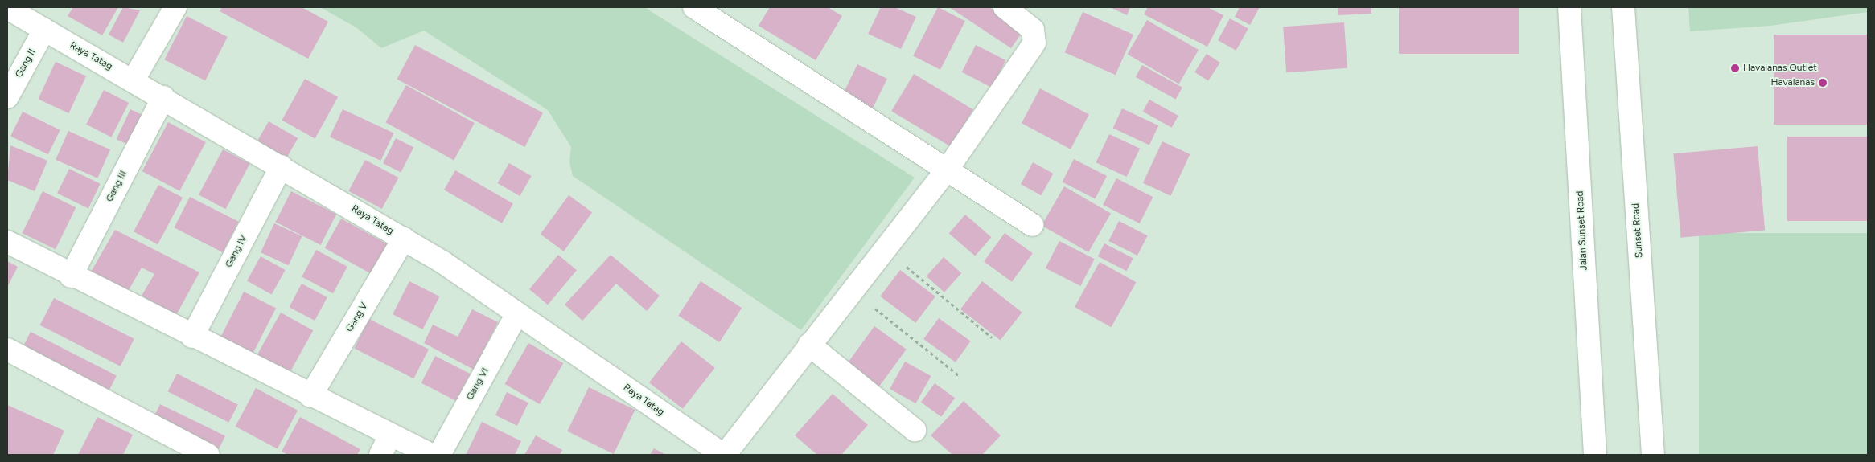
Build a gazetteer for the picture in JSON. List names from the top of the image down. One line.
{"streets":{"main road":["Raya Tatag","Gang II","Gang III","Jalan Sunset Road","Sunset Road","Gang IV","Gang V","Gang VI"]},"crossings":[["Raya Tatag","Gang II"],["Raya Tatag","Gang III"],["Raya Tatag","Gang IV"],["Raya Tatag","Gang V"],["Raya Tatag","Gang VI"]],"places":["Havaianas Outlet","Havaianas"]}
